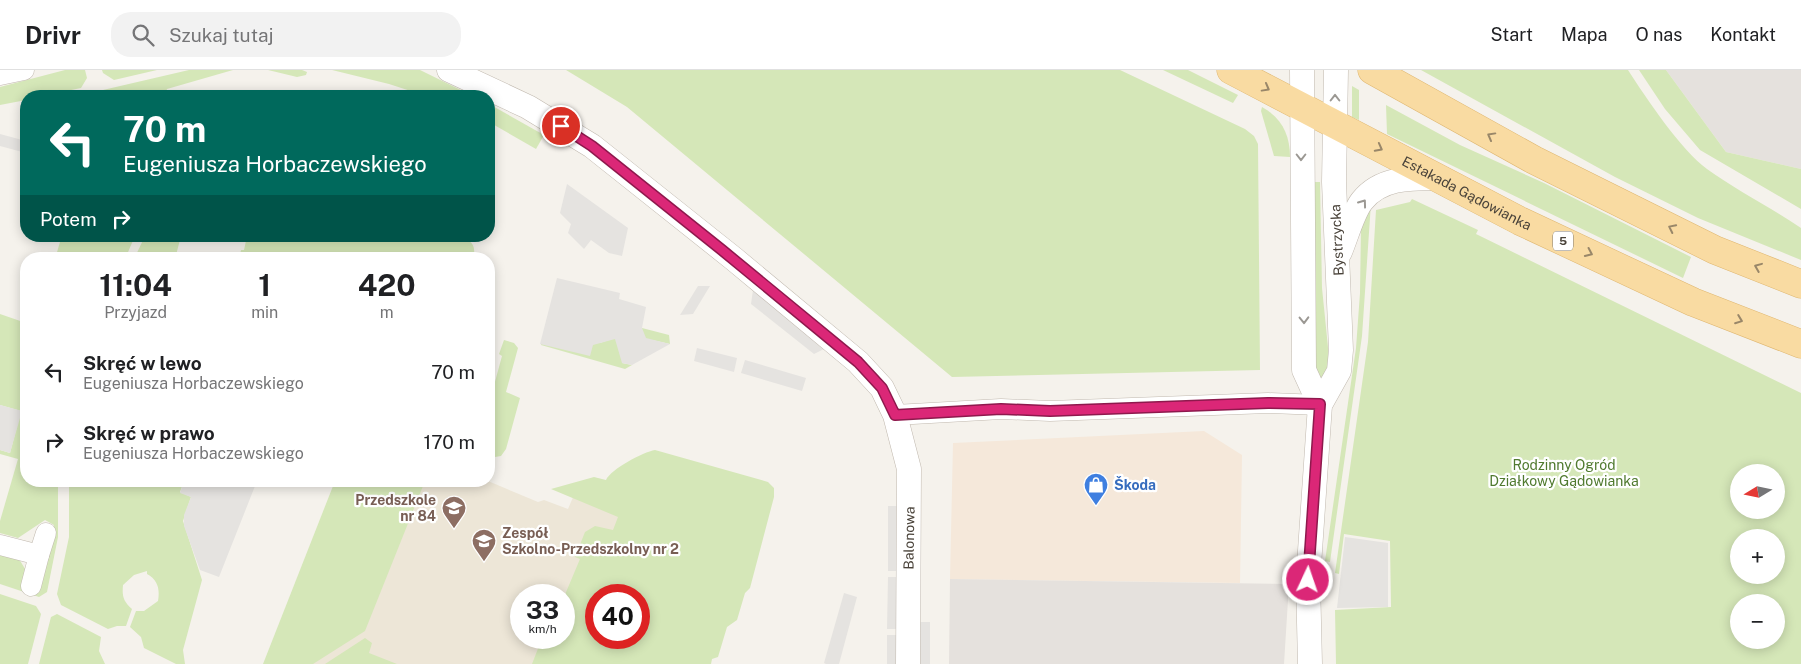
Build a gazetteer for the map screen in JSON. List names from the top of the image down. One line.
{"streets":{"main road":["Estakada Gądowianka","5"],"street":["Bystrzycka","Balonowa"]},"crossings":[["Estakada Gądowianka","Bystrzycka"],["Estakada Gądowianka","5"],["Bystrzycka","5"]],"parks":["Rodzinny Ogród Działkowy Gądowianka"],"places":{"shop":["Škoda"],"school or university":["Przedszkole nr 84","Zespół Szkolno-Przedszkolny nr 2"]},"north":"left","page":{"header":"Drivr","search":"Szukaj tutaj","nav":["Start","Mapa","O nas","Kontakt"],"turn":["70 m","Eugeniusza Horbaczewskiego"],"then":"Potem","eta":["11:04","Przyjazd","1","min","420","m"],"list":[{"name":"Skręć w lewo","note":"Eugeniusza Horbaczewskiego","value":"70 m"},{"name":"Skręć w prawo","note":"Eugeniusza Horbaczewskiego","value":"170 m"}],"map_buttons":["+","−"],"speed":"33 km/h","limit":"40"}}
